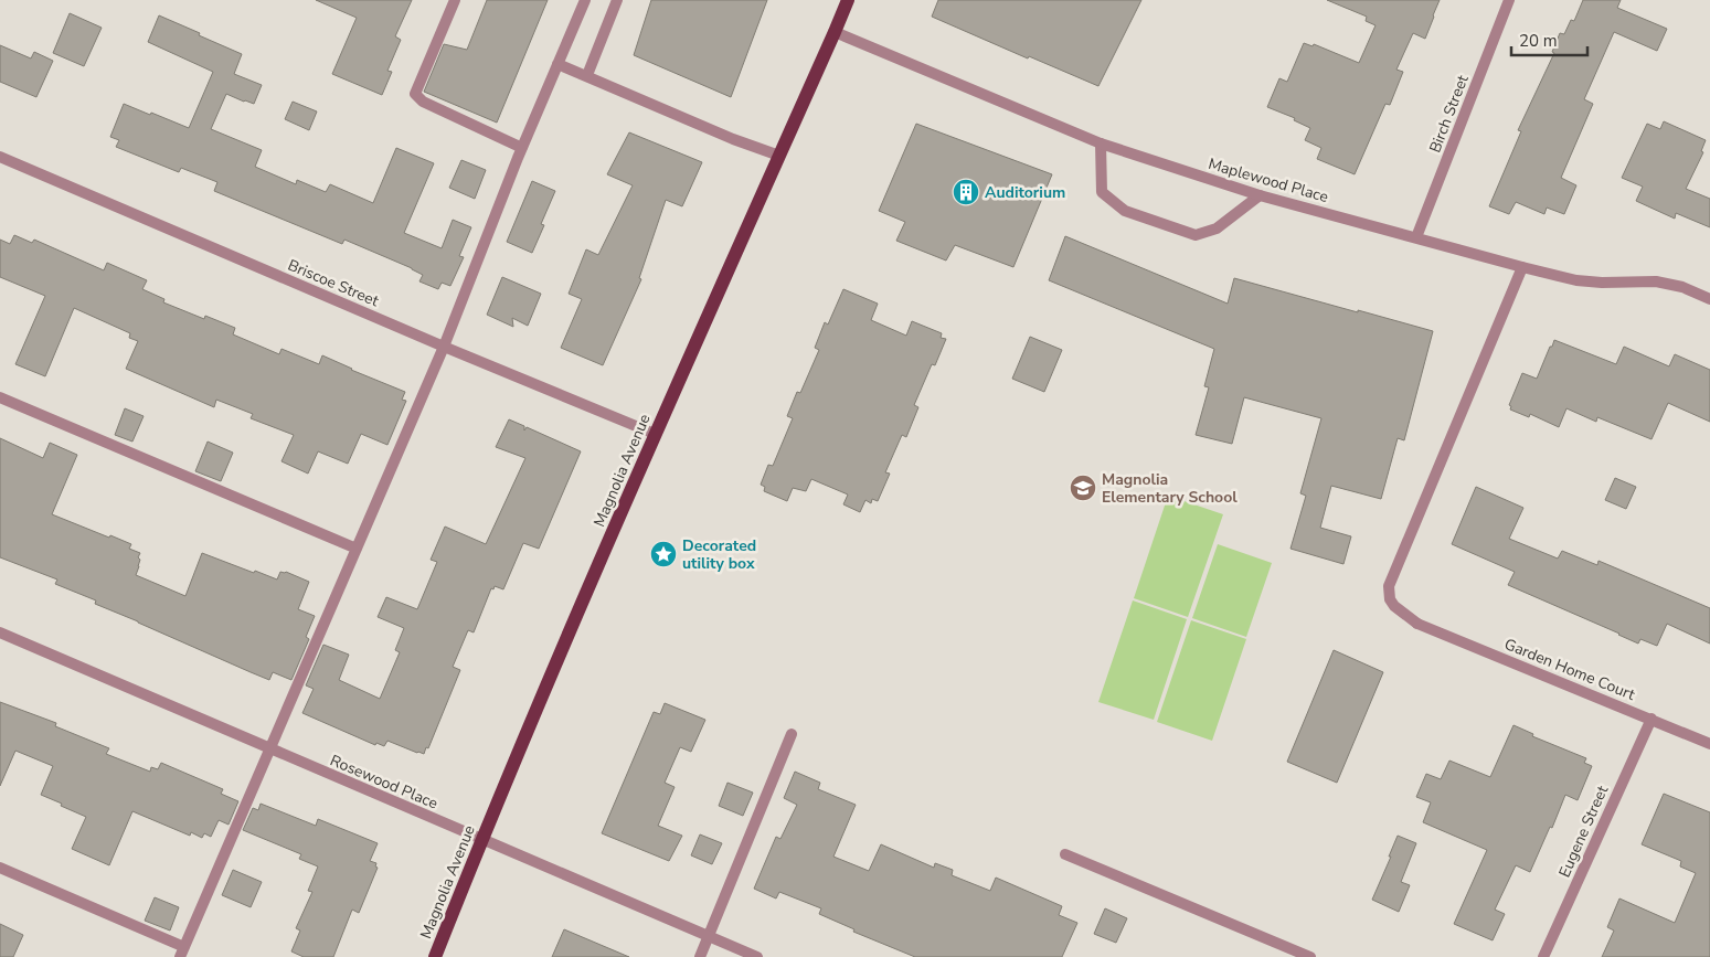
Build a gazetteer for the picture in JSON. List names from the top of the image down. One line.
{"streets":{"main road":["Magnolia Avenue"],"street":["Birch Street","Maplewood Place","Briscoe Street","Garden Home Court","Rosewood Place","Eugene Street"]},"crossings":[["Birch Street","Maplewood Place"],["Maplewood Place","Magnolia Avenue"],["Maplewood Place","Garden Home Court"],["Briscoe Street","Magnolia Avenue"],["Magnolia Avenue","Rosewood Place"],["Garden Home Court","Eugene Street"]],"places":{"building":["Auditorium"],"school or university":["Magnolia Elementary School"],"place":["Decorated utility box"]},"scale_bar":"20 m"}
